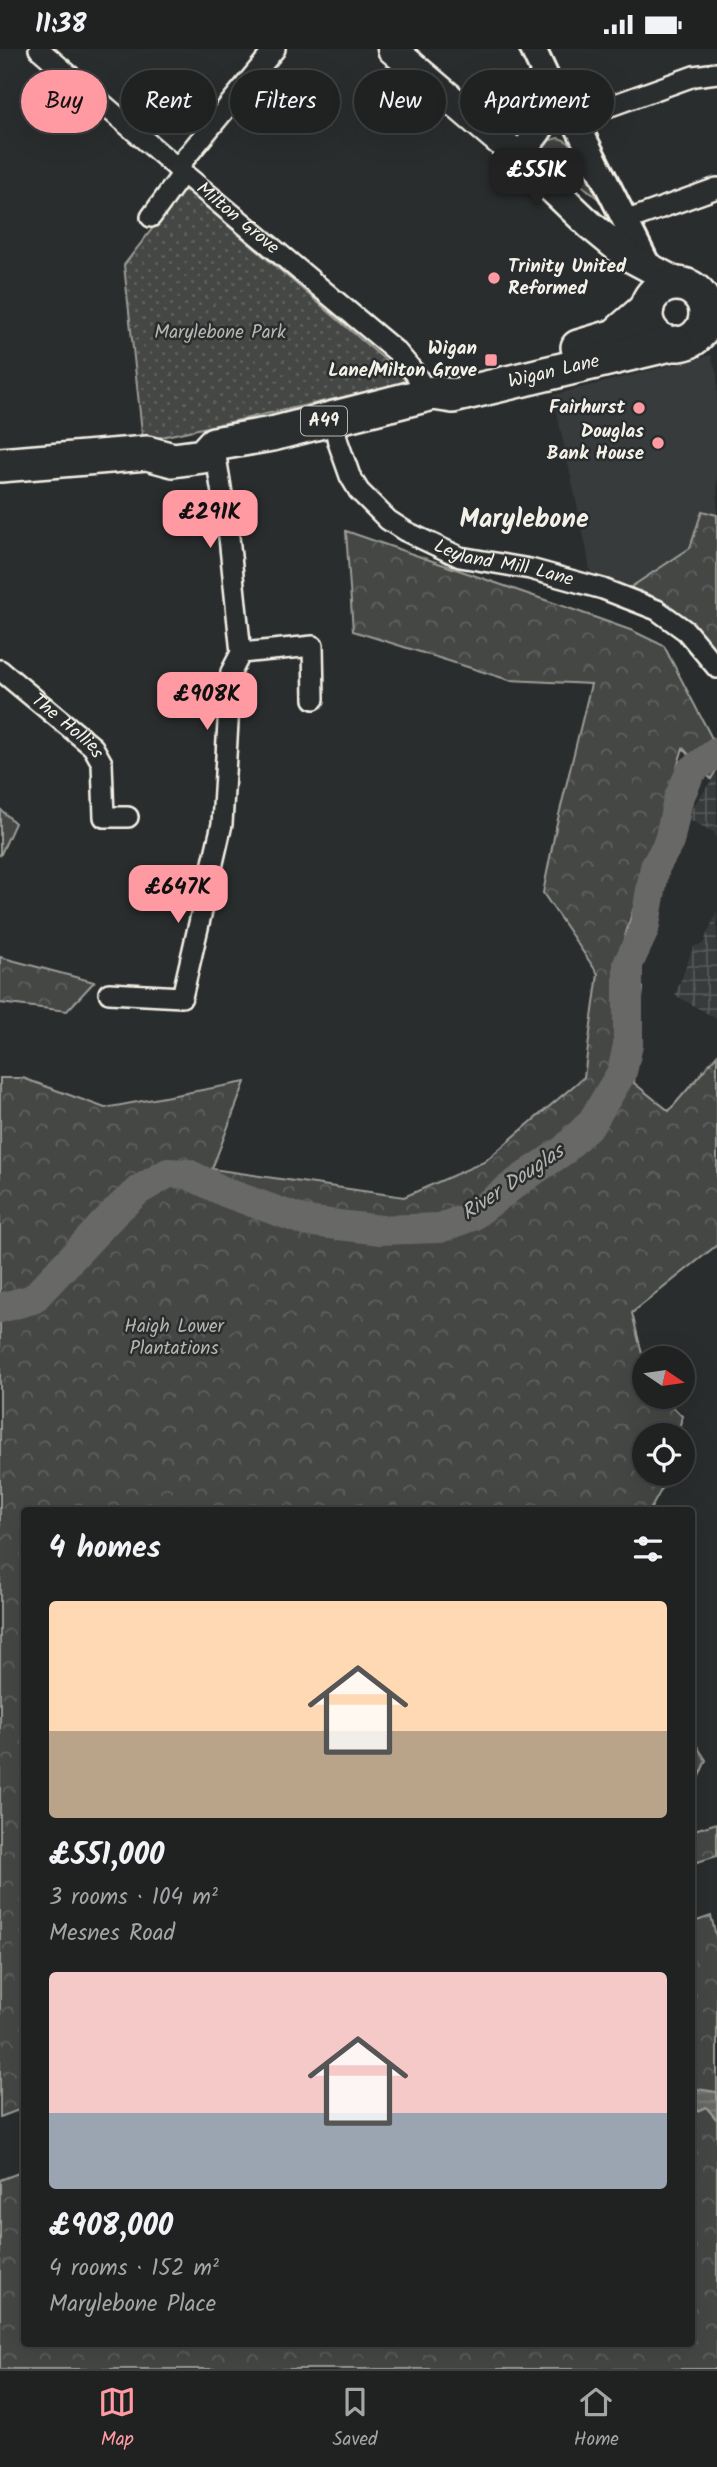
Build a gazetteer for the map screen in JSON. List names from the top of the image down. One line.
{"streets":{"highway":["Wigan Lane","A49"],"street":["Milton Grove","Leyland Mill Lane","The Hollies"]},"crossings":[["Milton Grove","Wigan Lane"],["Wigan Lane","A49"],["Wigan Lane","Leyland Mill Lane"]],"districts":["Marylebone"],"water":["River Douglas"],"parks":["Marylebone Park","Haigh Lower Plantations"],"places":{"other":["Trinity United Reformed","Fairhurst","Douglas Bank House"],"transit":["Wigan Lane/Milton Grove"]},"north":"right","page":{"status":"11:38","chip":["Buy","Rent","Filters","New","Apartment"],"price":["£551K","£291K","£908K","£647K"],"heading":"4 homes","list":[{"name":"£551,000","note":"3 rooms · 104 m² · Mesnes Road"},{"name":"£908,000","note":"4 rooms · 152 m² · Marylebone Place"}],"tabs":["Map","Saved","Home"]}}
